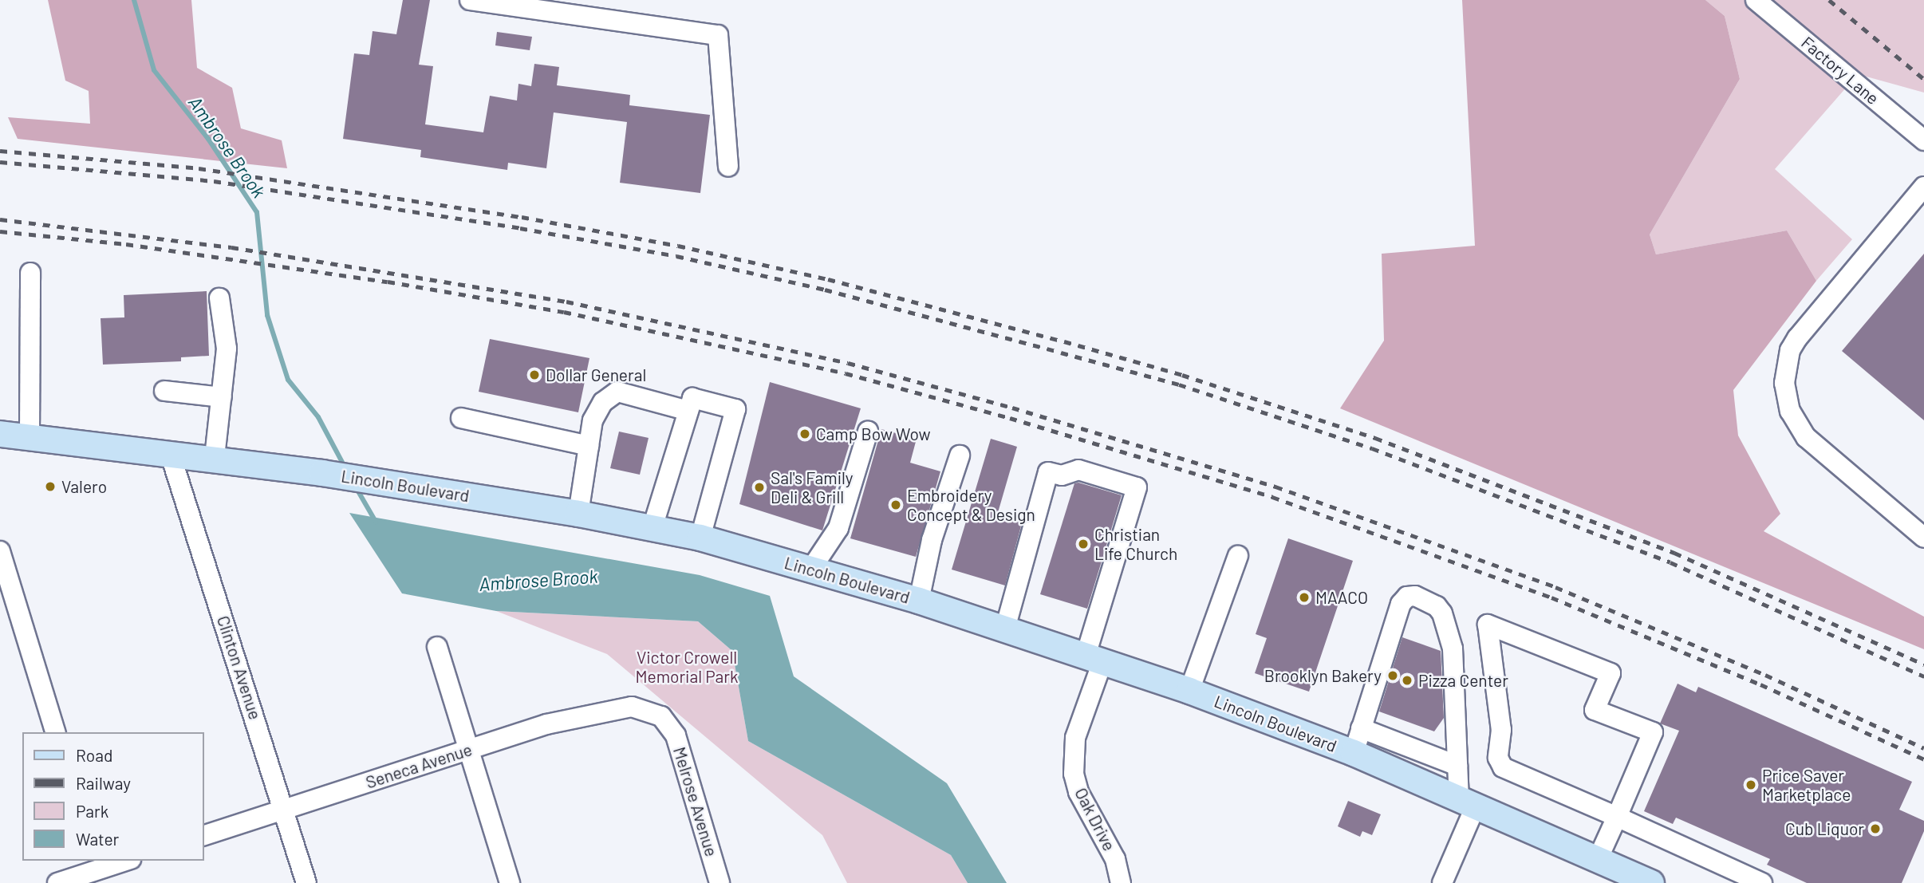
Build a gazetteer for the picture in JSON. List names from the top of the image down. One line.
{"streets":{"main road":["Lincoln Boulevard"],"street":["Factory Lane","Clinton Avenue","Seneca Avenue","Melrose Avenue","Oak Drive"]},"crossings":[["Lincoln Boulevard","Clinton Avenue"],["Lincoln Boulevard","Oak Drive"],["Clinton Avenue","Seneca Avenue"],["Seneca Avenue","Melrose Avenue"]],"water":["Ambrose Brook"],"parks":["Victor Crowell Memorial Park"],"places":["Dollar General","Camp Bow Wow","Valero","Sal's Family Deli & Grill","Embroidery Concept & Design","Christian Life Church","MAACO","Brooklyn Bakery","Pizza Center","Price Saver Marketplace","Cub Liquor"],"legend":["Road","Railway","Park","Water"]}
